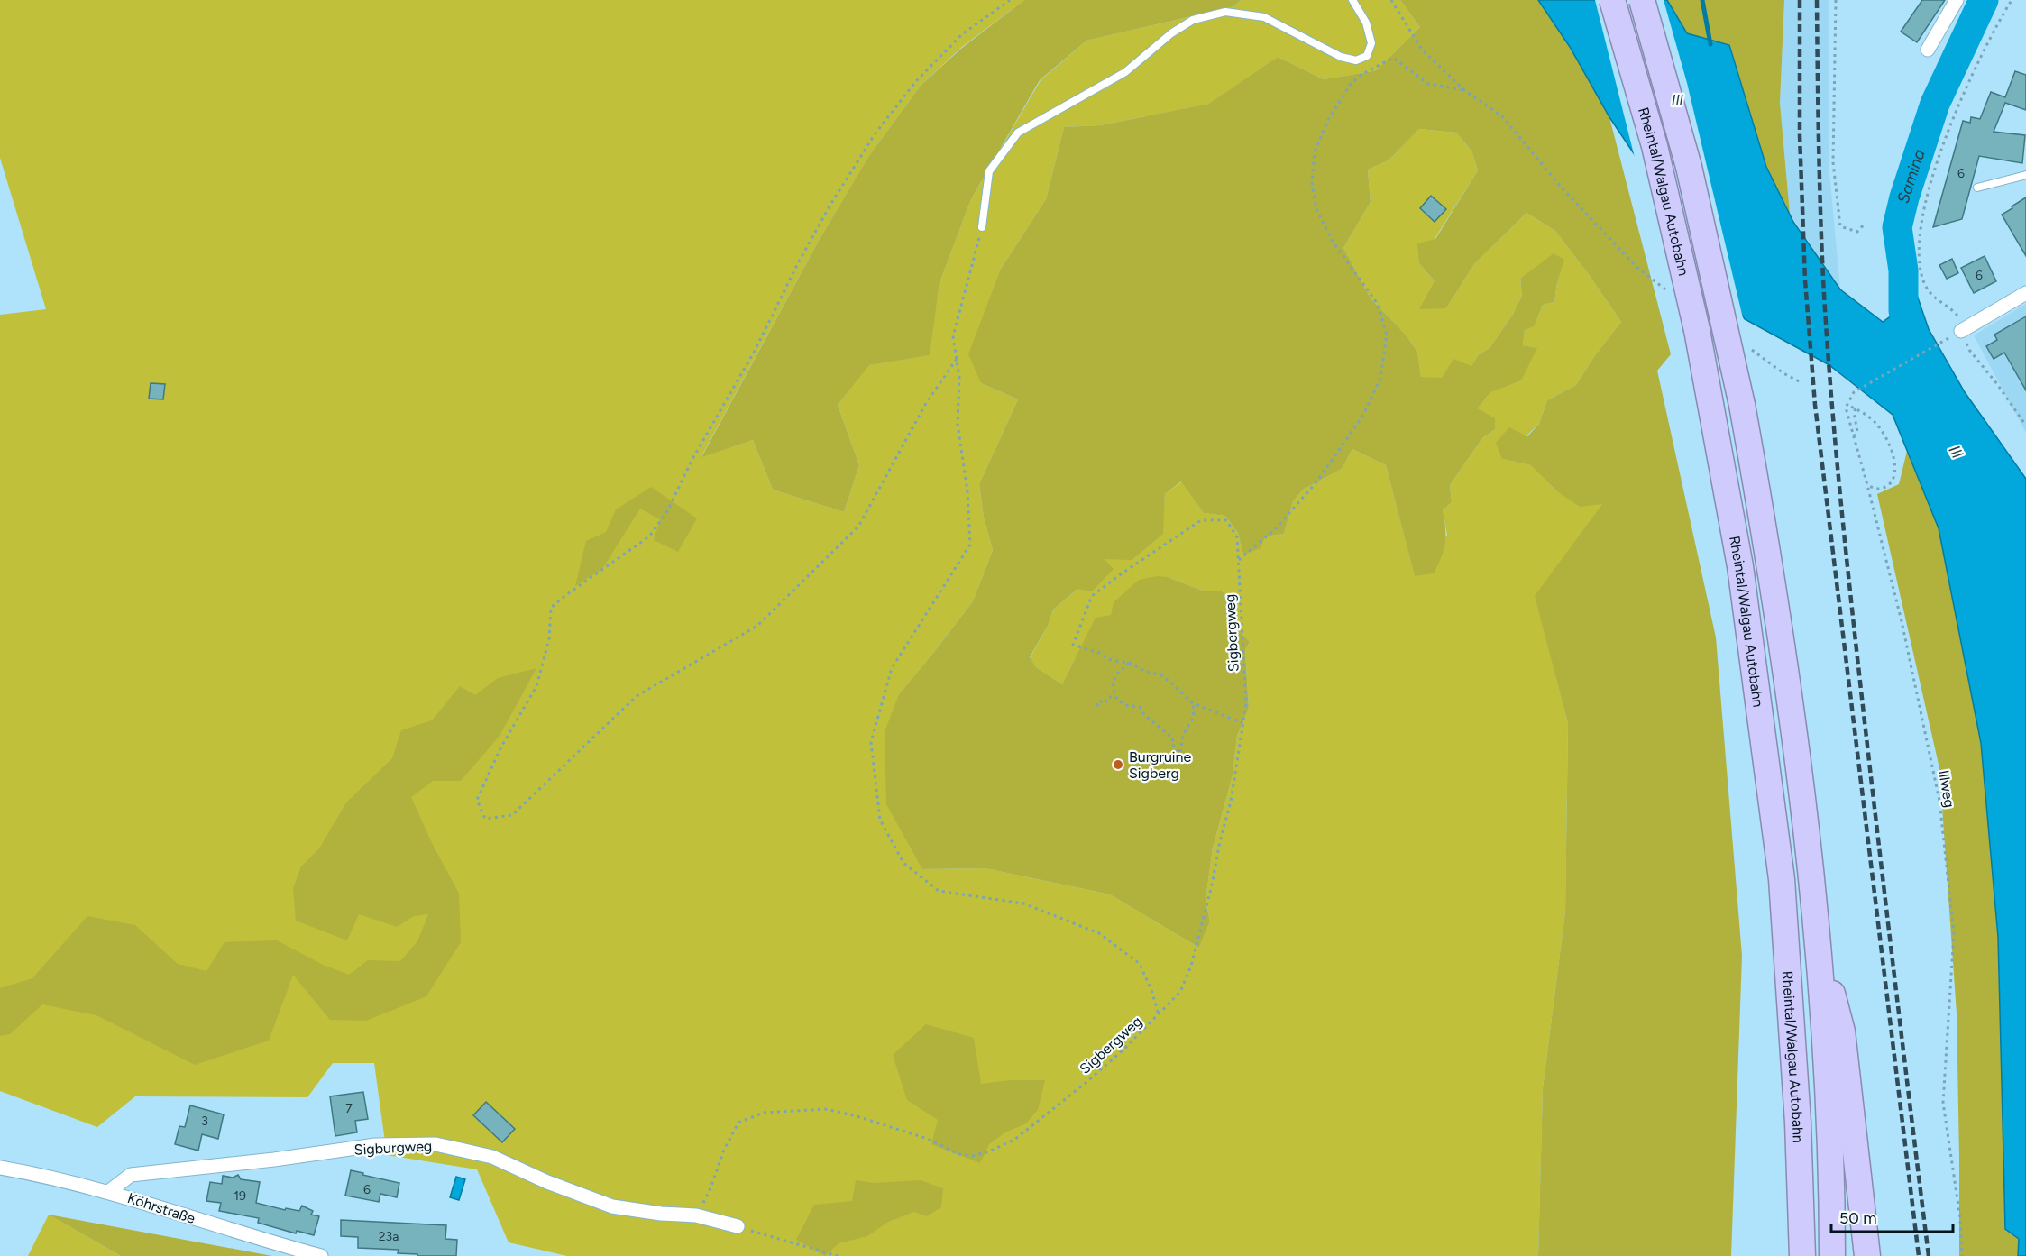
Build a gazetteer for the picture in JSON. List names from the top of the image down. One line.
{"streets":{"highway":["Rheintal/Walgau Autobahn"],"street":["Sigburgweg","Köhrstraße"],"path":["Sigbergweg","Illweg"]},"crossings":[["Sigbergweg","Sigburgweg"],["Sigburgweg","Köhrstraße"]],"water":["Ill","Samina"],"places":["Burgruine Sigberg"],"house_numbers":["6","6","7","3","6","19","23a"],"scale_bar":"50 m"}
